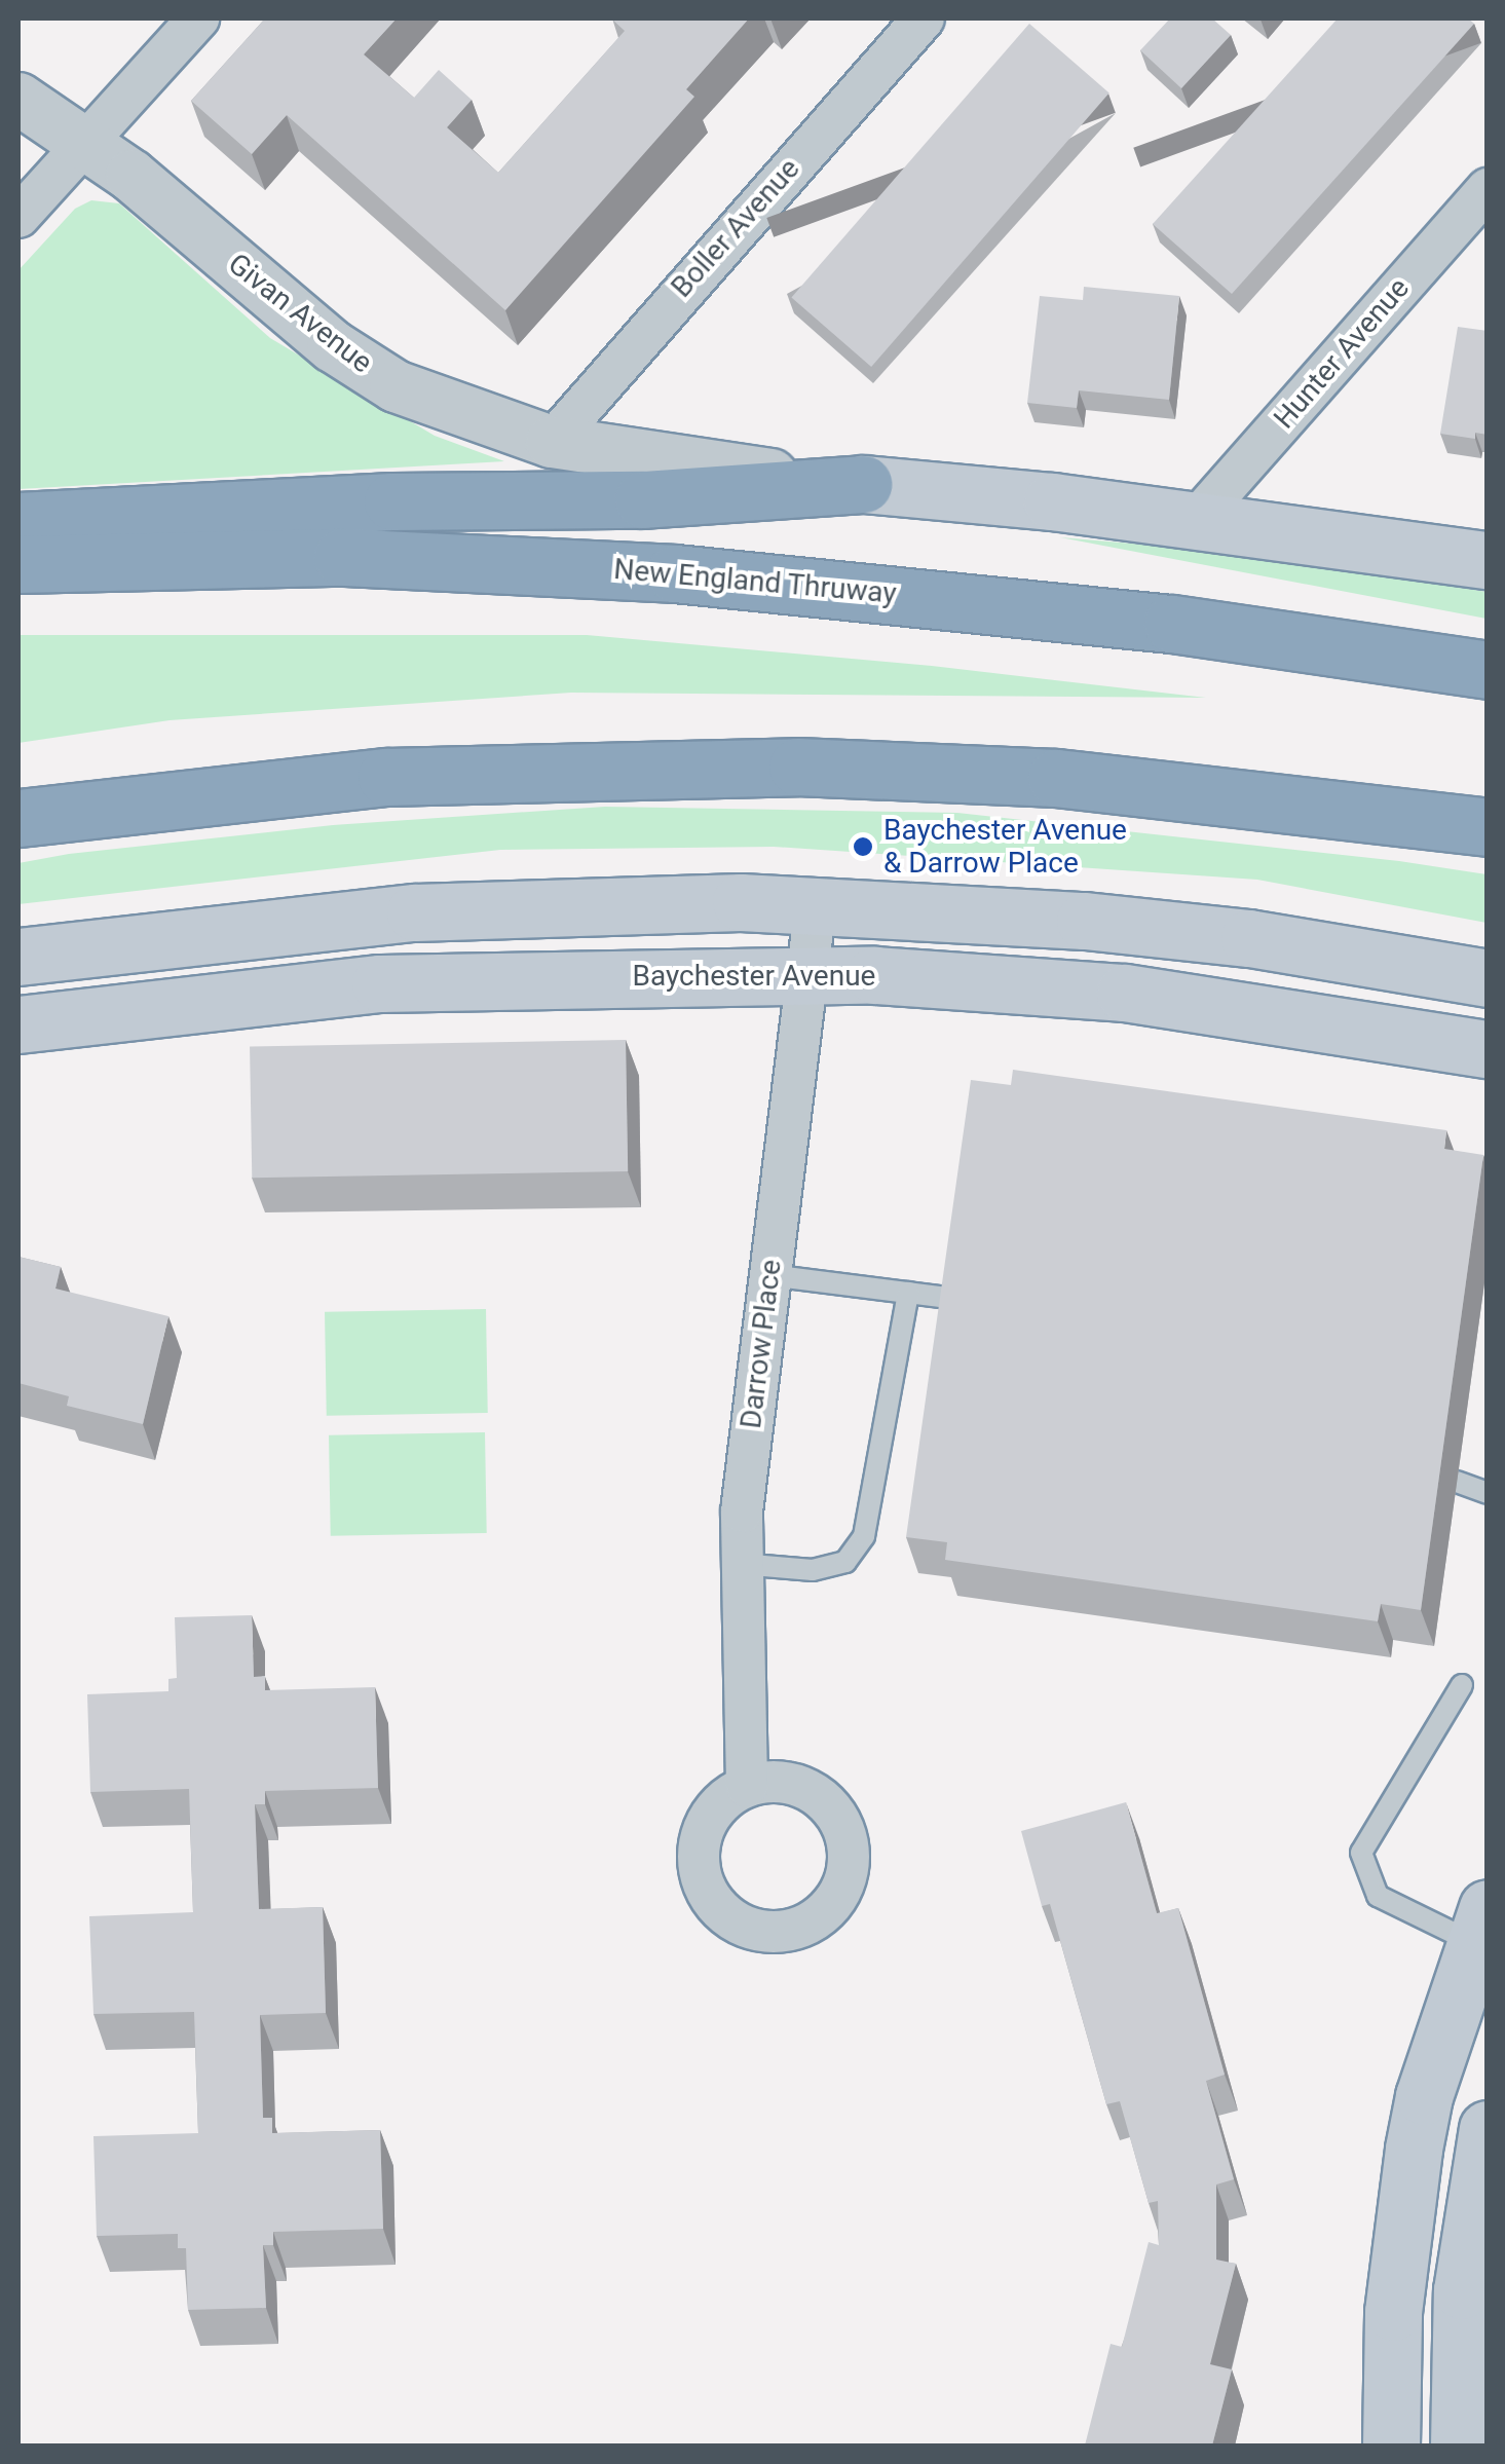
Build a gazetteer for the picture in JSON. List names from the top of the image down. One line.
{"streets":{"highway":["New England Thruway"],"main road":["Baychester Avenue"],"street":["Boller Avenue","Givan Avenue","Hunter Avenue","Darrow Place"]},"crossings":[["Boller Avenue","Givan Avenue"],["Baychester Avenue","Darrow Place"]],"places":["Baychester Avenue & Darrow Place"]}
